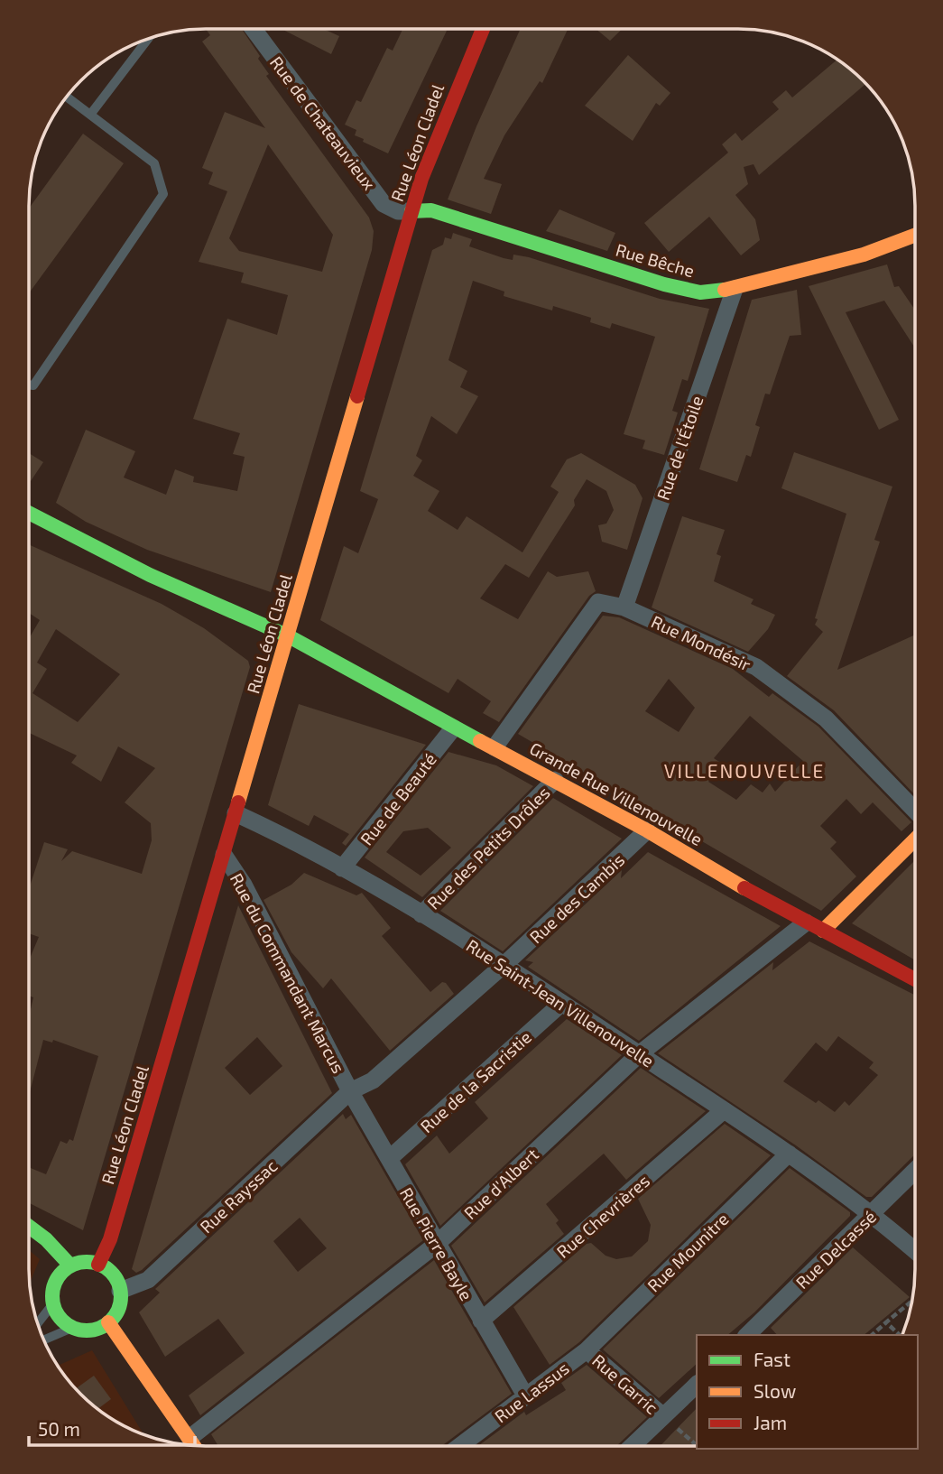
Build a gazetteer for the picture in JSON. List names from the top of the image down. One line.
{"streets":{"main road":["Rue Léon Cladel","Rue Bêche","Grande Rue Villenouvelle"],"street":["Rue de Chateauvieux","Rue de l'Étoile","Rue Mondésir","Rue de Beauté","Rue des Petits Drôles","Rue des Cambis","Rue du Commandant Marcus","Rue Saint-Jean Villenouvelle","Rue de la Sacristie","Rue d'Albert","Rue Rayssac","Rue Chevrières","Rue Pierre Bayle","Rue Delcassé","Rue Mounitre","Rue Garric","Rue Lassus"]},"crossings":[["Rue de Chateauvieux","Rue Léon Cladel"],["Rue de Chateauvieux","Rue Bêche"],["Rue Léon Cladel","Rue Bêche"],["Rue Léon Cladel","Grande Rue Villenouvelle"],["Rue Léon Cladel","Rue du Commandant Marcus"],["Rue Léon Cladel","Rue Saint-Jean Villenouvelle"],["Rue Léon Cladel","Rue Rayssac"],["Rue Bêche","Rue de l'Étoile"],["Rue de l'Étoile","Rue Mondésir"],["Rue Mondésir","Grande Rue Villenouvelle"],["Grande Rue Villenouvelle","Rue de Beauté"],["Grande Rue Villenouvelle","Rue des Petits Drôles"],["Grande Rue Villenouvelle","Rue des Cambis"],["Grande Rue Villenouvelle","Rue d'Albert"],["Rue de Beauté","Rue Saint-Jean Villenouvelle"],["Rue des Petits Drôles","Rue Saint-Jean Villenouvelle"],["Rue des Cambis","Rue du Commandant Marcus"],["Rue des Cambis","Rue Saint-Jean Villenouvelle"],["Rue des Cambis","Rue Rayssac"],["Rue des Cambis","Rue Pierre Bayle"],["Rue du Commandant Marcus","Rue Rayssac"],["Rue du Commandant Marcus","Rue Pierre Bayle"],["Rue Saint-Jean Villenouvelle","Rue de la Sacristie"],["Rue Saint-Jean Villenouvelle","Rue d'Albert"],["Rue Saint-Jean Villenouvelle","Rue Chevrières"],["Rue Saint-Jean Villenouvelle","Rue Delcassé"],["Rue Saint-Jean Villenouvelle","Rue Mounitre"],["Rue de la Sacristie","Rue Pierre Bayle"],["Rue d'Albert","Rue Pierre Bayle"],["Rue Rayssac","Rue Pierre Bayle"],["Rue Chevrières","Rue Pierre Bayle"],["Rue Pierre Bayle","Rue Lassus"],["Rue Mounitre","Rue Garric"],["Rue Mounitre","Rue Lassus"],["Rue Garric","Rue Lassus"]],"districts":["VILLENOUVELLE"],"legend":["Fast","Slow","Jam"],"scale_bar":"50 m"}
